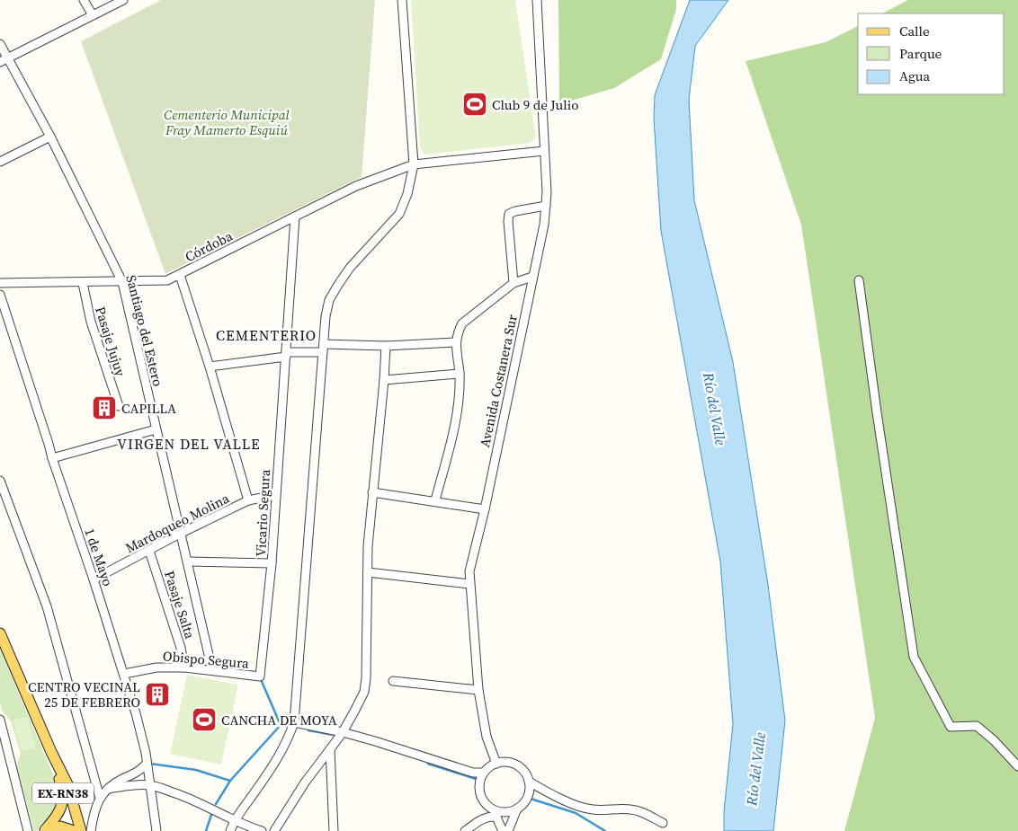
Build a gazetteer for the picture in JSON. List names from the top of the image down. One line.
{"streets":{"main road":["EX-RN38"],"street":["Córdoba","Santiago del Estero","Pasaje Jujuy","Avenida Costanera Sur","Vicario Segura","Mardoqueo Molina","1 de Mayo","Pasaje Salta","Obispo Segura"]},"crossings":[["Córdoba","Santiago del Estero"],["Córdoba","Pasaje Jujuy"],["Córdoba","Avenida Costanera Sur"],["Córdoba","Vicario Segura"],["Santiago del Estero","Mardoqueo Molina"],["Santiago del Estero","Obispo Segura"],["Vicario Segura","Mardoqueo Molina"],["Vicario Segura","Obispo Segura"],["Mardoqueo Molina","1 de Mayo"],["Mardoqueo Molina","Pasaje Salta"],["1 de Mayo","Obispo Segura"],["Pasaje Salta","Obispo Segura"]],"districts":["CEMENTERIO","VIRGEN DEL VALLE"],"water":["Río del Valle"],"parks":["Cementerio Municipal Fray Mamerto Esquiú"],"places":{"sports":["Club 9 de Julio","CANCHA DE MOYA"],"building":["CAPILLA","CENTRO VECINAL 25 DE FEBRERO"]},"legend":["Calle","Parque","Agua"]}
